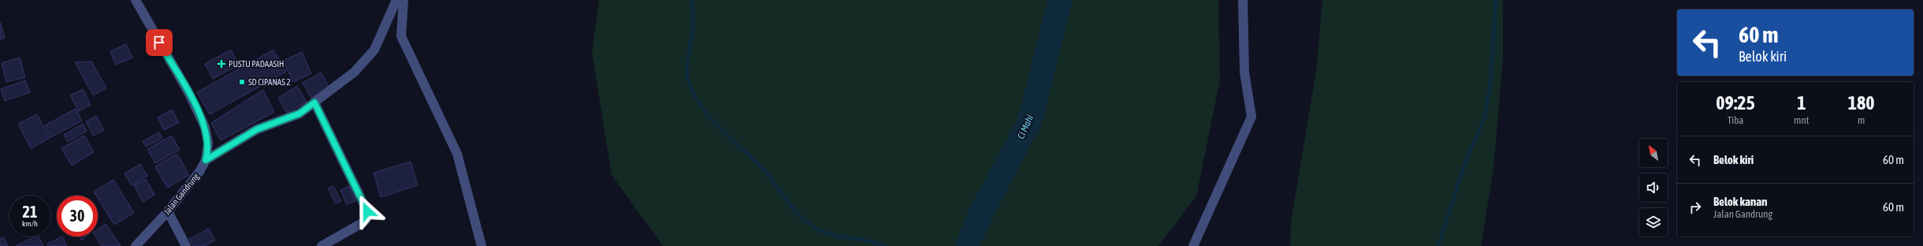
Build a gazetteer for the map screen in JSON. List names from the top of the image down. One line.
{"streets":{"street":["Jalan Gandrung"]},"water":["Ci Mahi"],"places":{"health":["PUSTU PADAASIH"],"other":["SD CIPANAS 2"]},"north":"top left","page":{"turn":["60 m","Belok kiri"],"eta":["09:25","Tiba","1","mnt","180","m"],"list":[{"name":"Belok kiri","value":"60 m"},{"name":"Belok kanan","note":"Jalan Gandrung","value":"60 m"}],"speed":"21 km/h","limit":"30"}}
